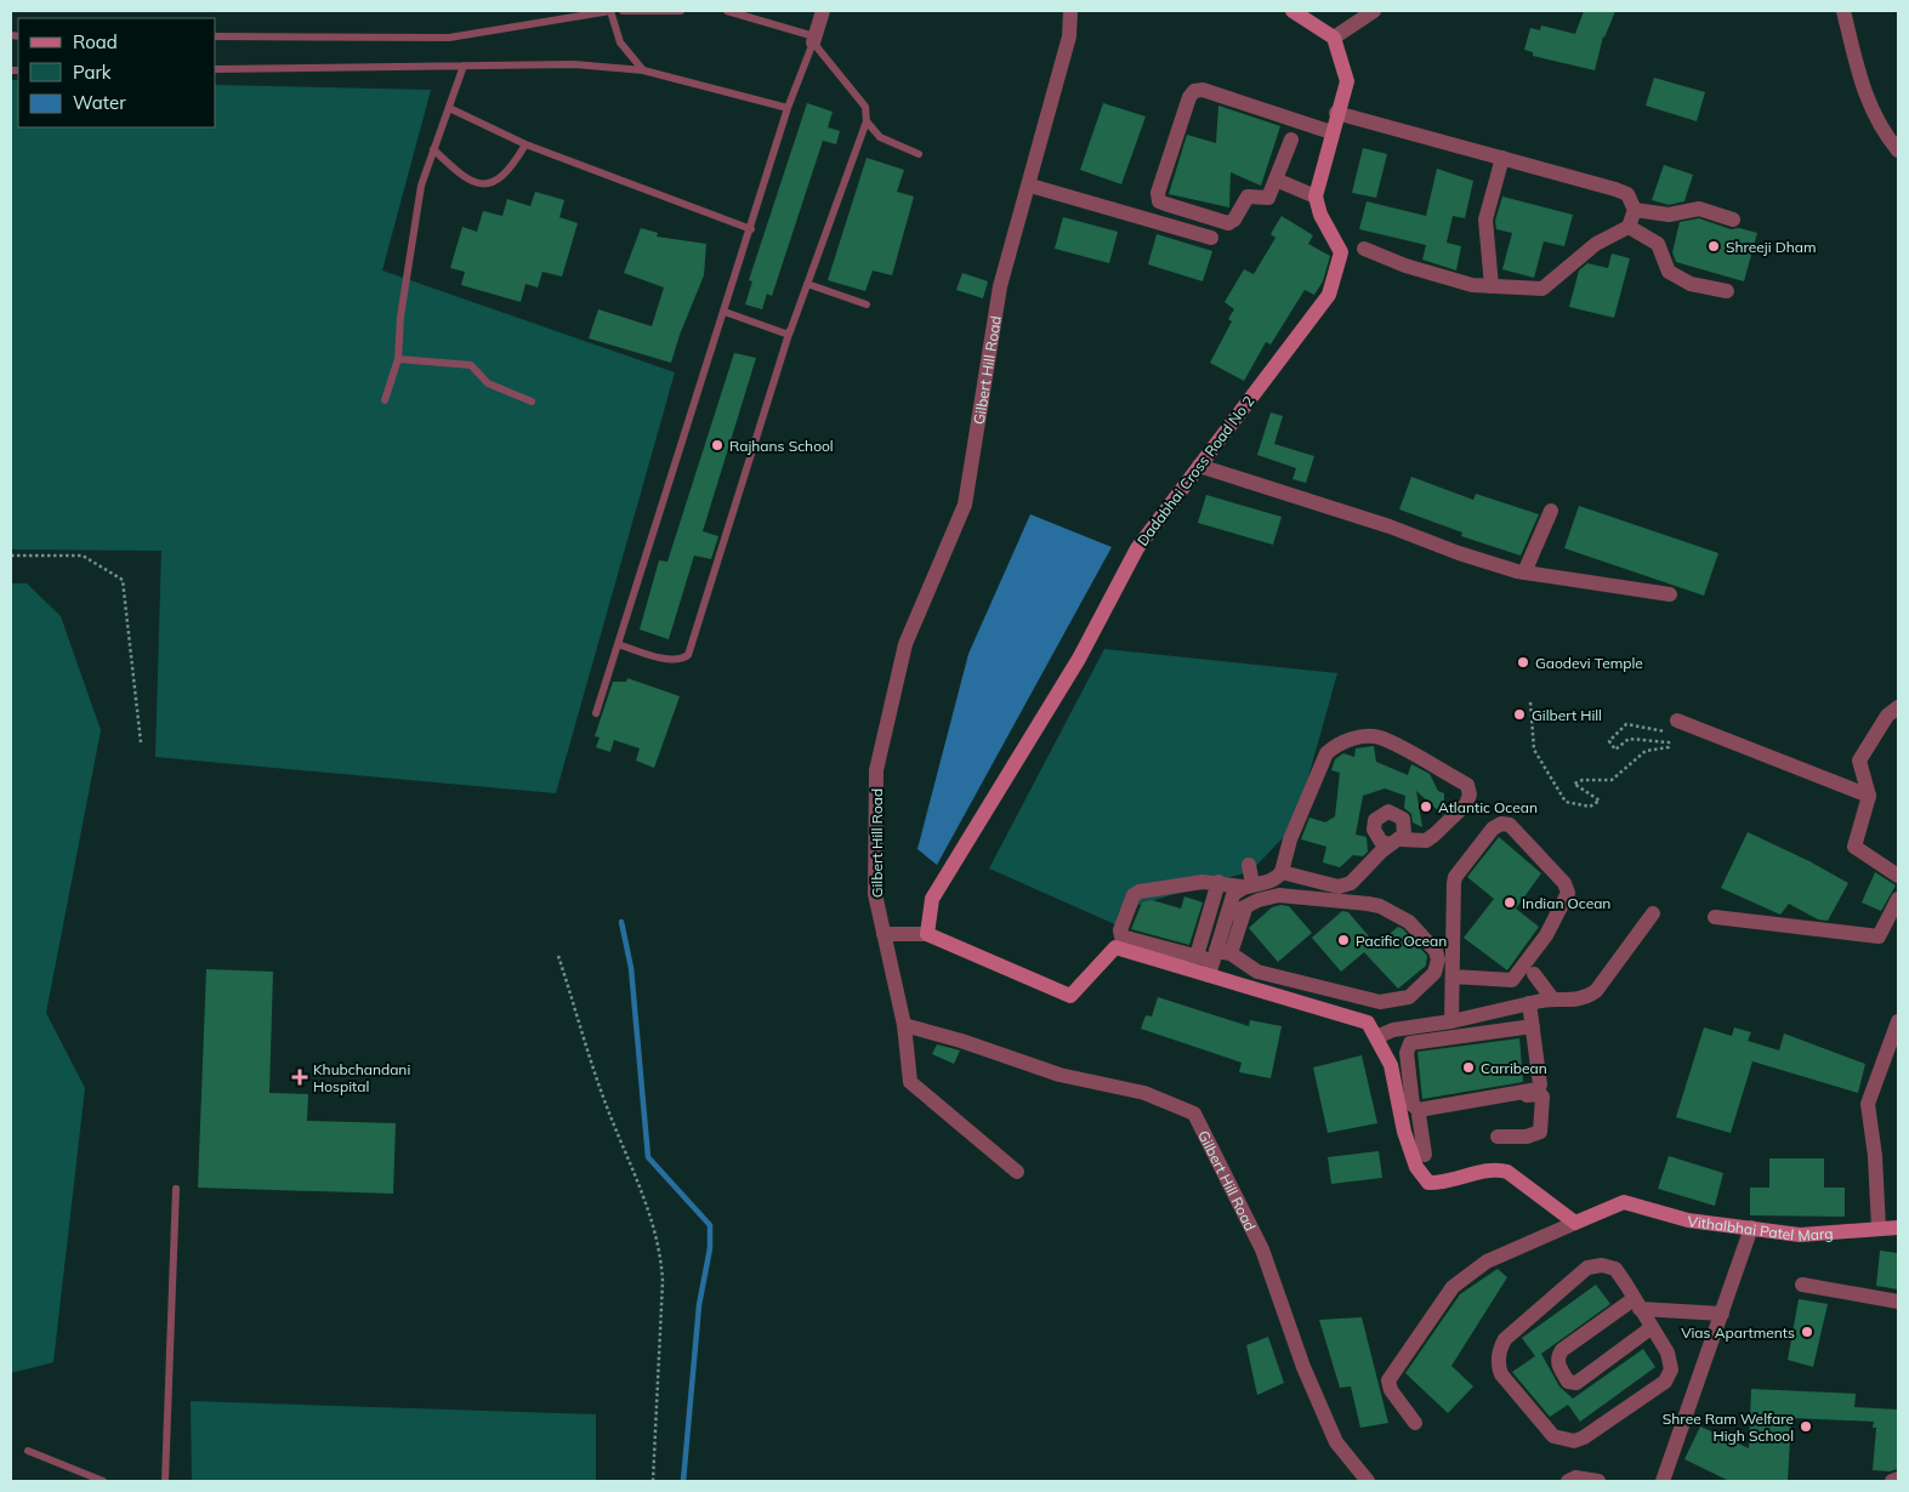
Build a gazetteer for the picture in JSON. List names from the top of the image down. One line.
{"streets":{"street":["Gilbert Hill Road","Dadabhai Cross Road No 2","Vithalbhai Patel Marg"]},"places":{"other":["Shreeji Dham","Rajhans School","Gaodevi Temple","Gilbert Hill","Atlantic Ocean","Indian Ocean","Pacific Ocean","Carribean","Vias Apartments","Shree Ram Welfare High School"],"health":["Khubchandani Hospital"]},"legend":["Road","Park","Water"]}
